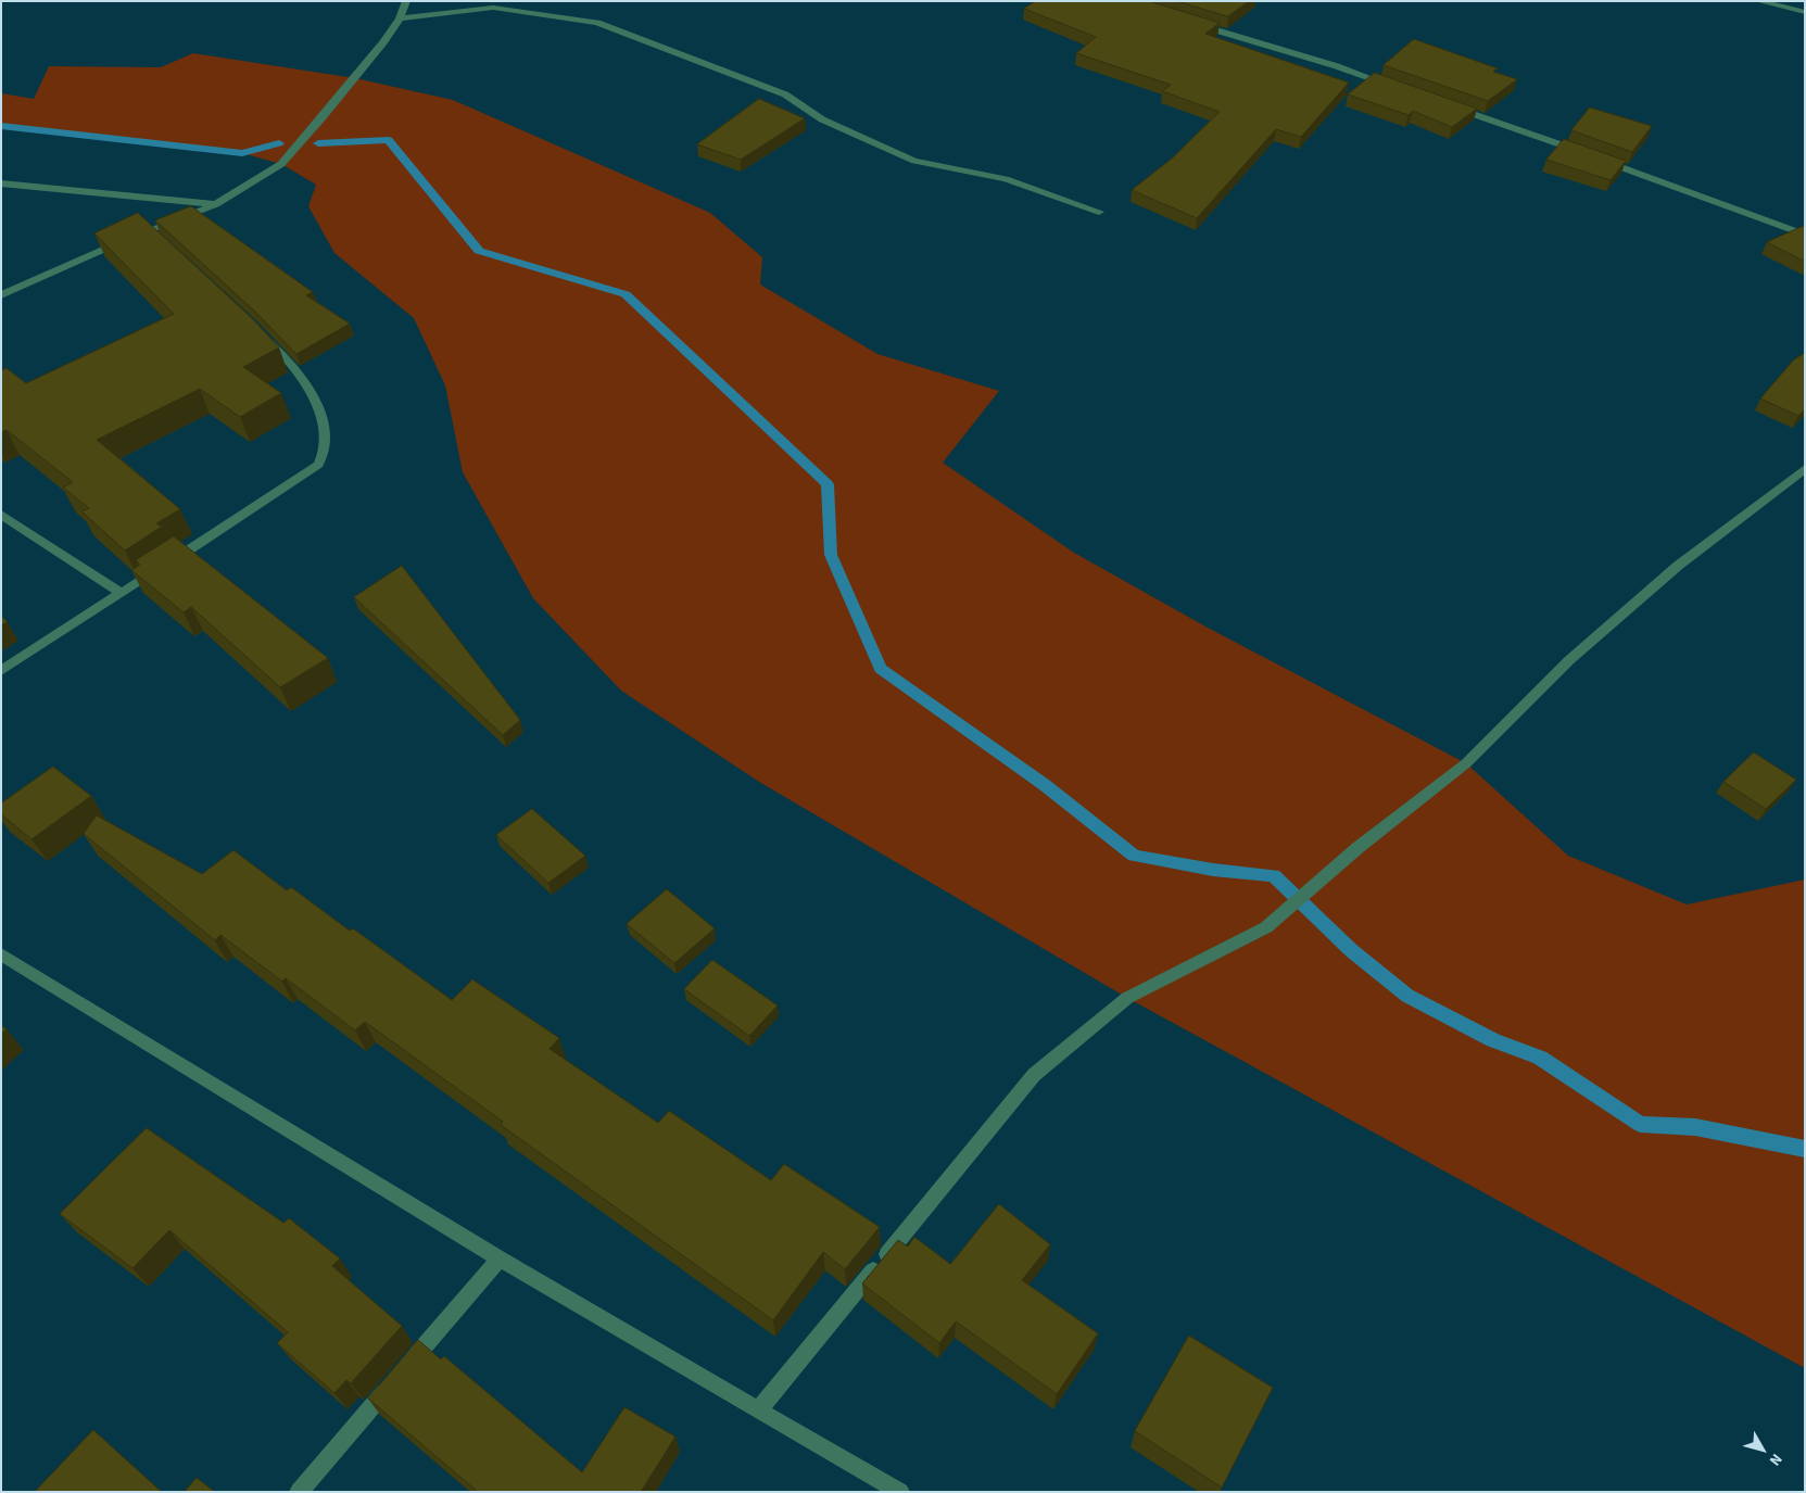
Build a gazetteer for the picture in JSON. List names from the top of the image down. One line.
{"north":"bottom right"}
